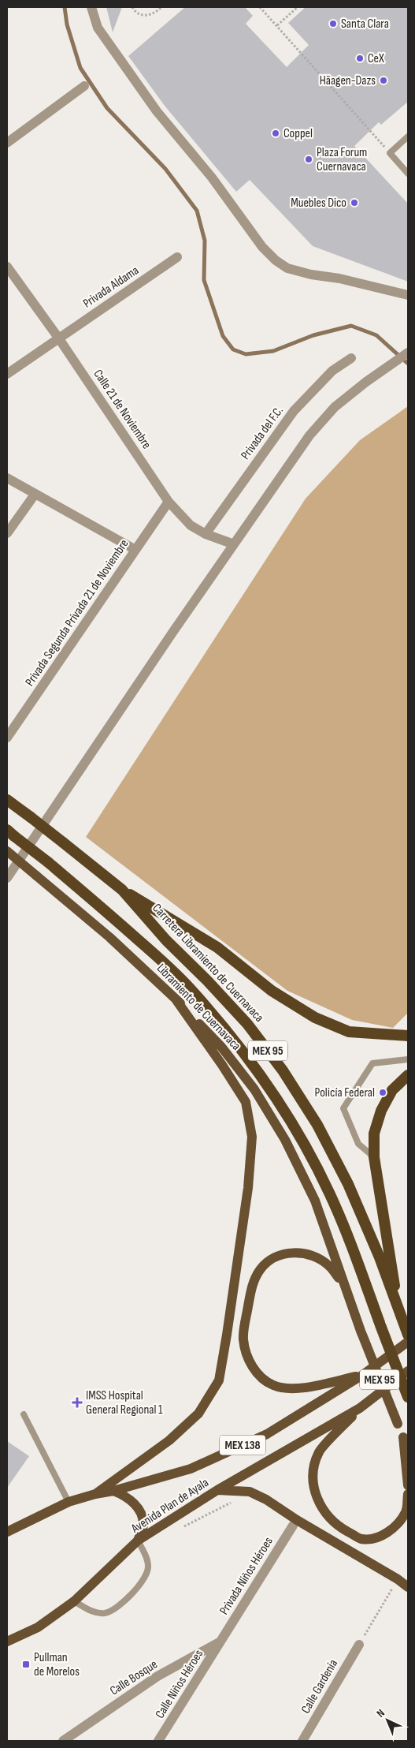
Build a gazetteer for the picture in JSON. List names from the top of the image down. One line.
{"streets":{"highway":["Carretera Libramiento de Cuernavaca","MEX 95"],"main road":["Libramiento de Cuernavaca","MEX 138","Avenida Plan de Ayala"],"street":["Privada Aldama","Calle 21 de Noviembre","Privada del F.C.","Privada Segunda Privada 21 de Noviembre","Privada Niños Héroes","Calle Bosque","Calle Niños Héroes","Calle Gardenía"]},"crossings":[["Privada Aldama","Calle 21 de Noviembre"],["Calle 21 de Noviembre","Privada del F.C."],["Calle 21 de Noviembre","Privada Segunda Privada 21 de Noviembre"],["Carretera Libramiento de Cuernavaca","MEX 95"],["MEX 138","Avenida Plan de Ayala"],["Privada Niños Héroes","Calle Bosque"],["Privada Niños Héroes","Calle Niños Héroes"],["Calle Bosque","Calle Niños Héroes"]],"places":{"other":["Santa Clara","CeX","Häagen-Dazs","Coppel","Plaza Forum Cuernavaca","Muebles Dico","Policía Federal"],"health":["IMSS Hospital General Regional 1"],"transit":["Pullman de Morelos"]},"north":"top left"}
